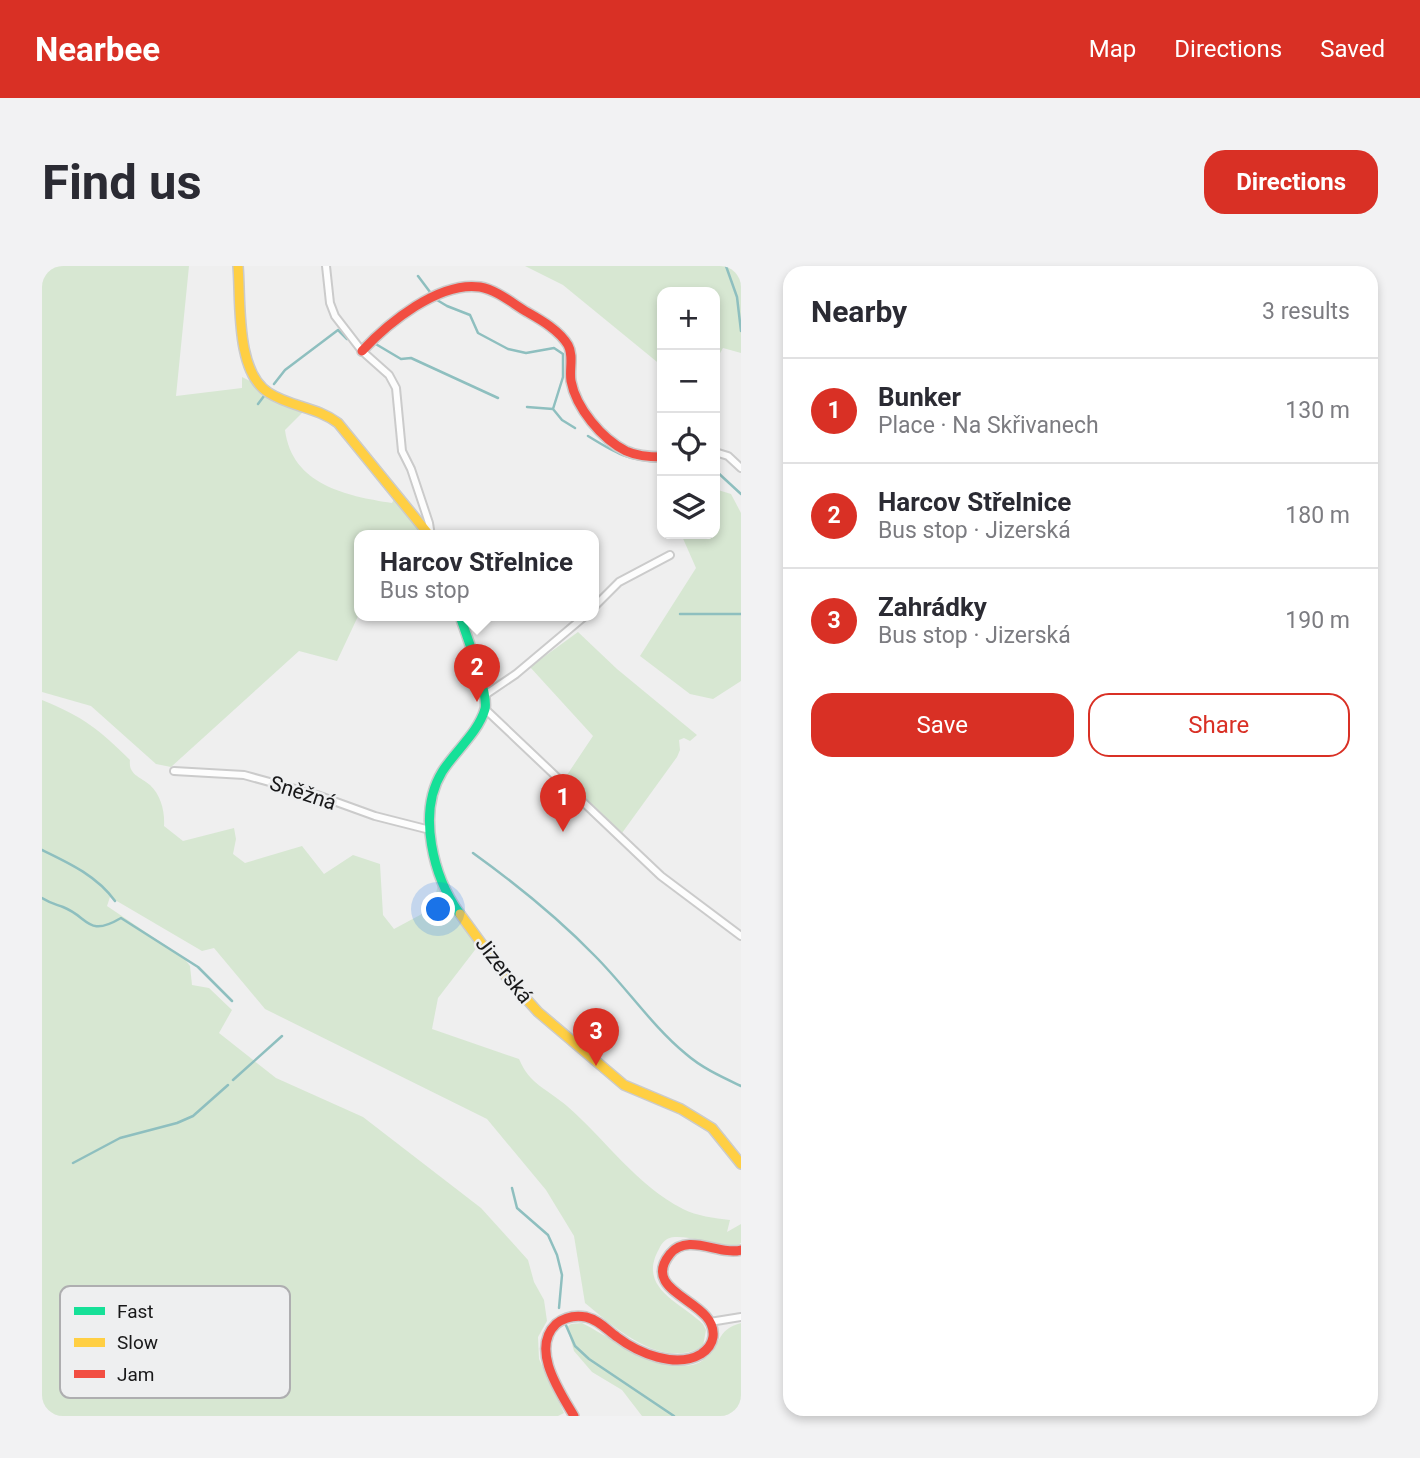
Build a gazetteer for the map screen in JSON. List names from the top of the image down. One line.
{"streets":{"street":["Sněžná","Jizerská"]},"crossings":[["Sněžná","Jizerská"]],"legend":["Fast","Slow","Jam"],"page":{"header":"Nearbee","nav":["Map","Directions","Saved"],"buttons":["Directions",["Save","Share"]],"title":"Find us","heading":["Nearby","3 results"],"map_buttons":["+","−"],"list":[{"mark":"1","name":"Bunker","note":"Place · Na Skřivanech","value":"130 m"},{"mark":"2","name":"Harcov Střelnice","note":"Bus stop · Jizerská","value":"180 m"},{"mark":"3","name":"Zahrádky","note":"Bus stop · Jizerská","value":"190 m"}],"popup":["Harcov Střelnice","Bus stop"],"pins":["2","1","3"]}}
